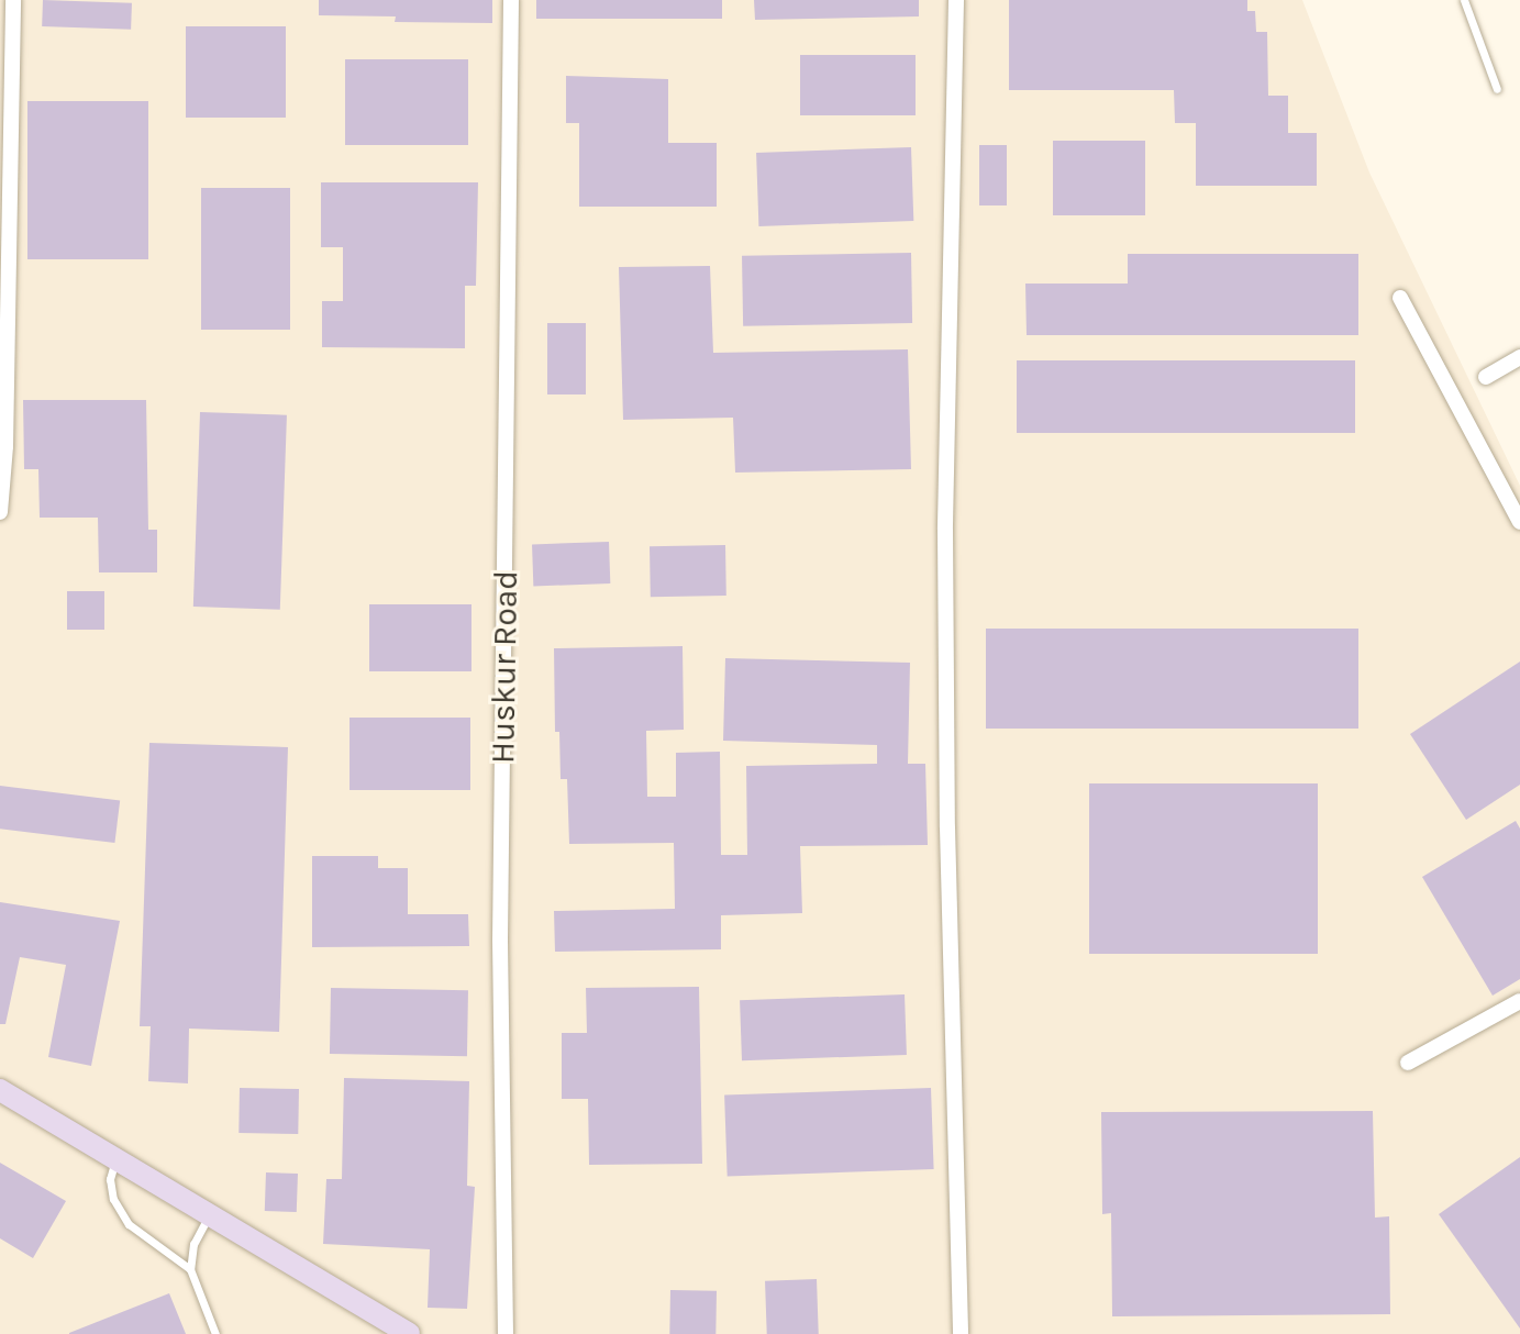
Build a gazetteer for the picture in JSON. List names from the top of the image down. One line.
{"streets":{"street":["Huskur Road"]}}
